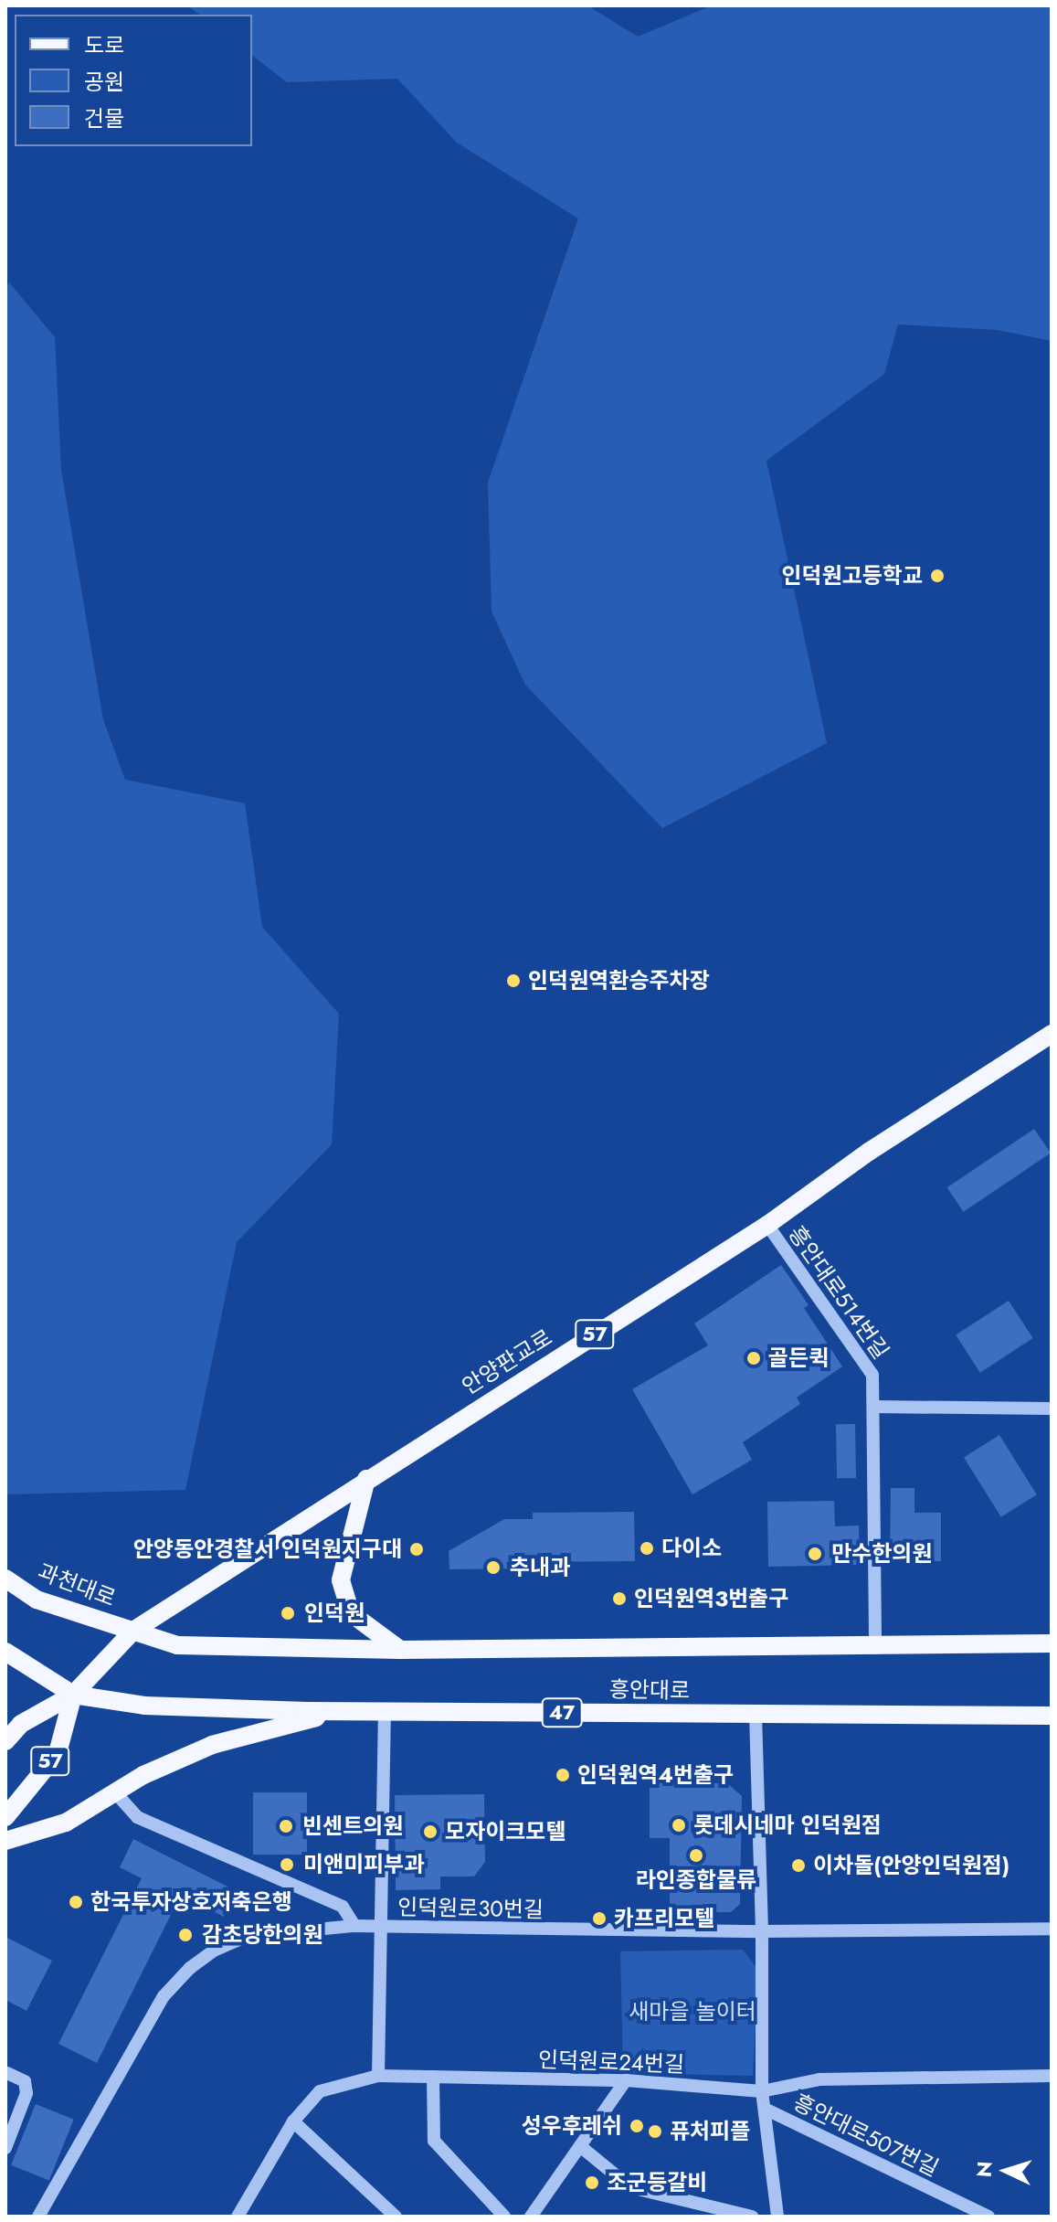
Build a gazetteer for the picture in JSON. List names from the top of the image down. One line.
{"streets":{"main road":["57","안양판교로","과천대로","흥안대로","47"],"street":["흥안대로514번길","인덕원로30번길","인덕원로24번길","흥안대로507번길"]},"crossings":[["흥안대로514번길","안양판교로"],["흥안대로514번길","흥안대로"],["57","안양판교로"],["57","흥안대로"],["57","47"],["안양판교로","과천대로"],["안양판교로","흥안대로"],["안양판교로","47"],["과천대로","흥안대로"],["흥안대로","47"]],"parks":["새마을 놀이터"],"places":["인덕원고등학교","인덕원역환승주차장","골든퀵","다이소","안양동안경찰서 인덕원지구대","만수한의원","추내과","인덕원역3번출구","인덕원","인덕원역4번출구","롯데시네마 인덕원점","빈센트의원","모자이크모텔","라인종합물류","미앤미피부과","이차돌(안양인덕원점)","한국투자상호저축은행","카프리모텔","감초당한의원","성우후레쉬","퓨처피플","조군등갈비"],"legend":["도로","공원","건물"],"north":"left"}
